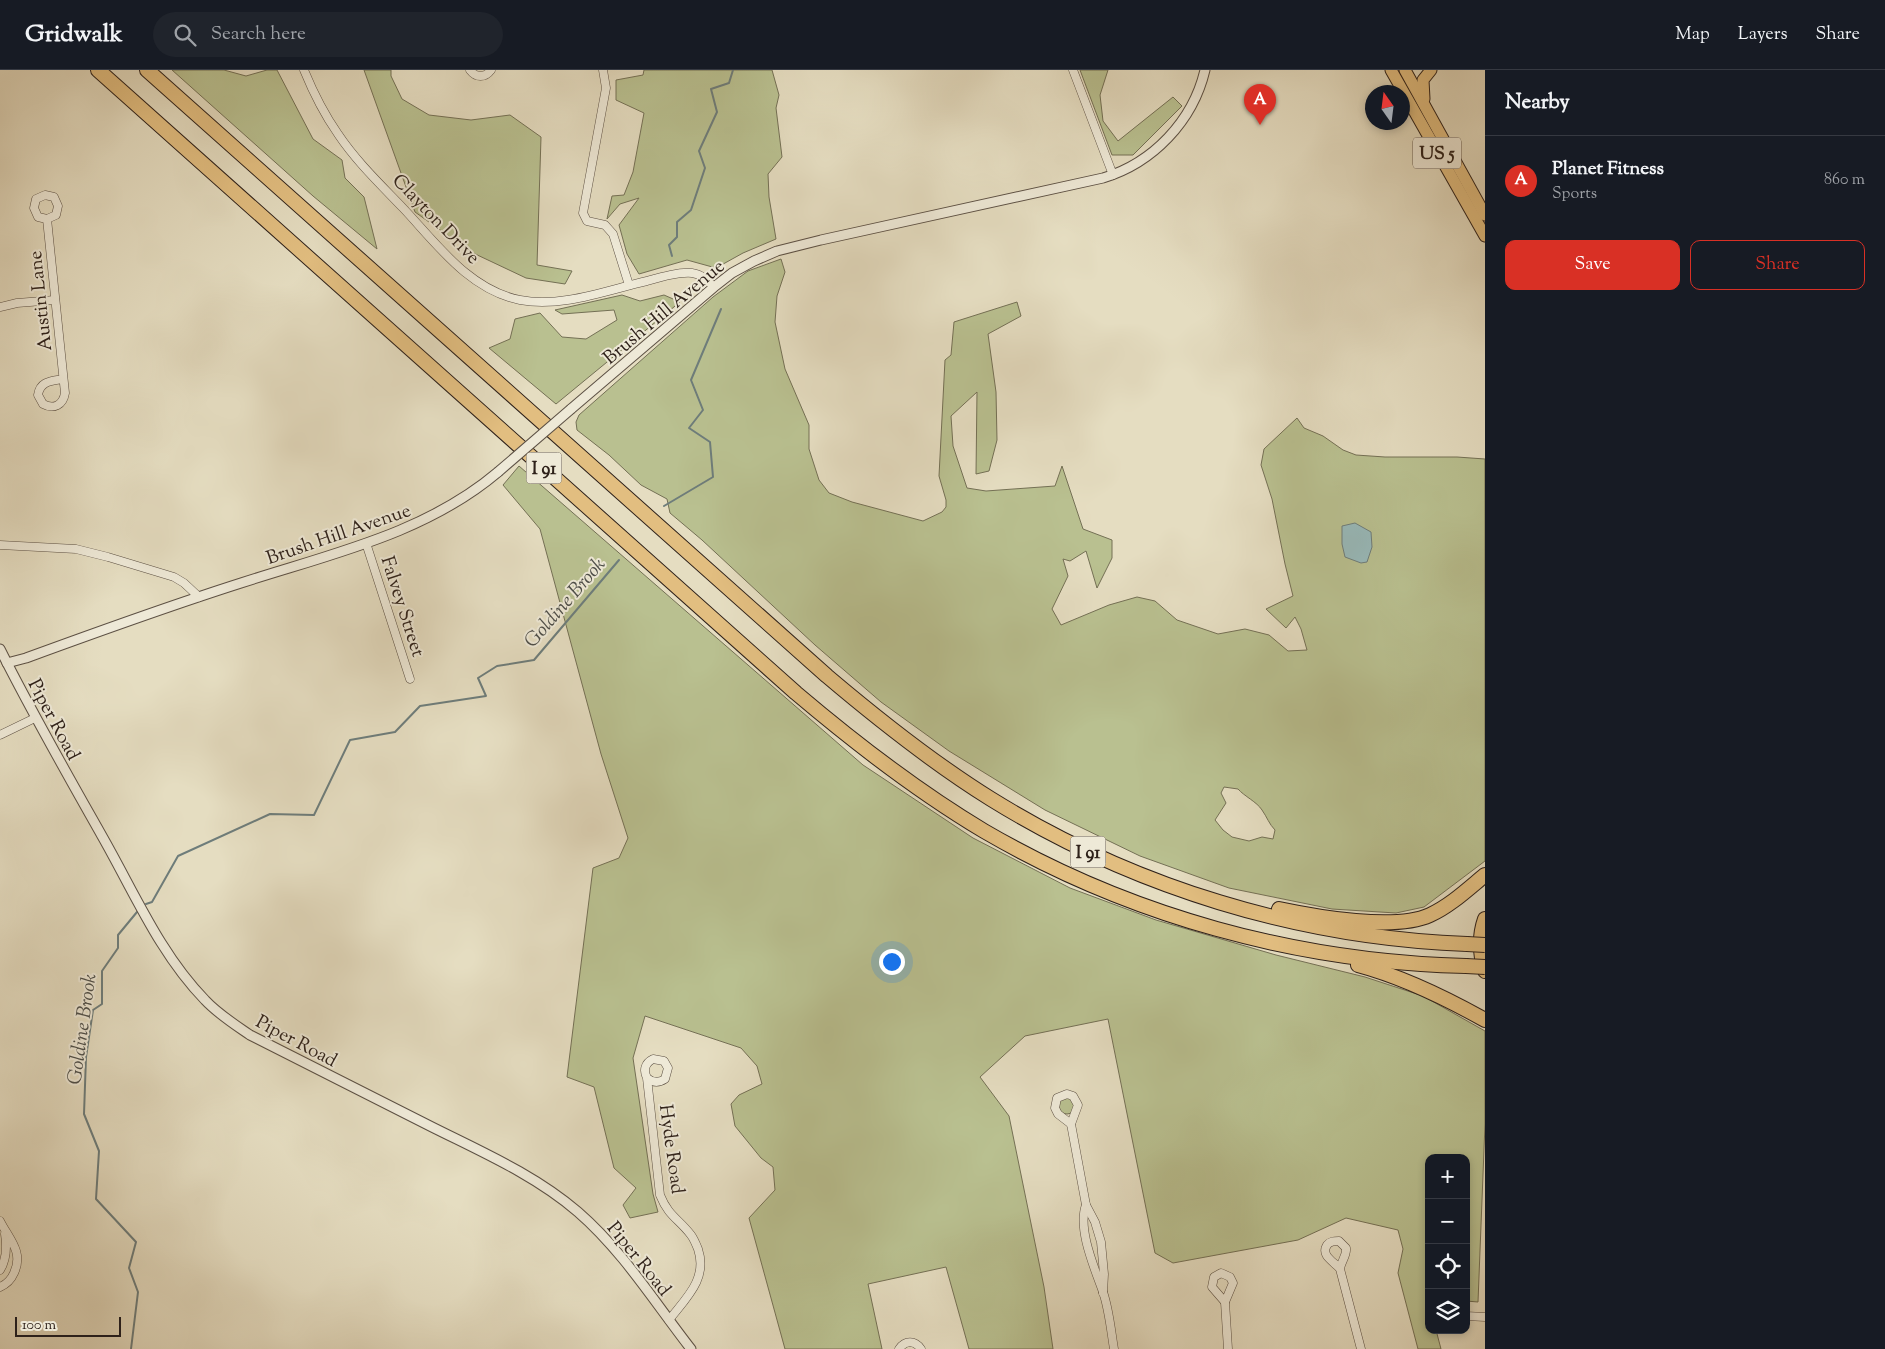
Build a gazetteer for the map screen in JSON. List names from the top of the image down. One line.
{"streets":{"highway":["I 91"],"main road":["US 5"],"street":["Clayton Drive","Austin Lane","Brush Hill Avenue","Falvey Street","Piper Road","Hyde Road"]},"crossings":[["Clayton Drive","Brush Hill Avenue"],["Brush Hill Avenue","Falvey Street"],["Brush Hill Avenue","Piper Road"],["Piper Road","Hyde Road"]],"water":["Goldine Brook"],"scale_bar":"100 m","north":"top","page":{"header":"Gridwalk","search":"Search here","nav":["Map","Layers","Share"],"heading":"Nearby","pins":"A","list":[{"mark":"A","name":"Planet Fitness","note":"Sports","value":"860 m"}],"buttons":["Save","Share"],"map_buttons":["+","−"],"scale":"100 m"}}
